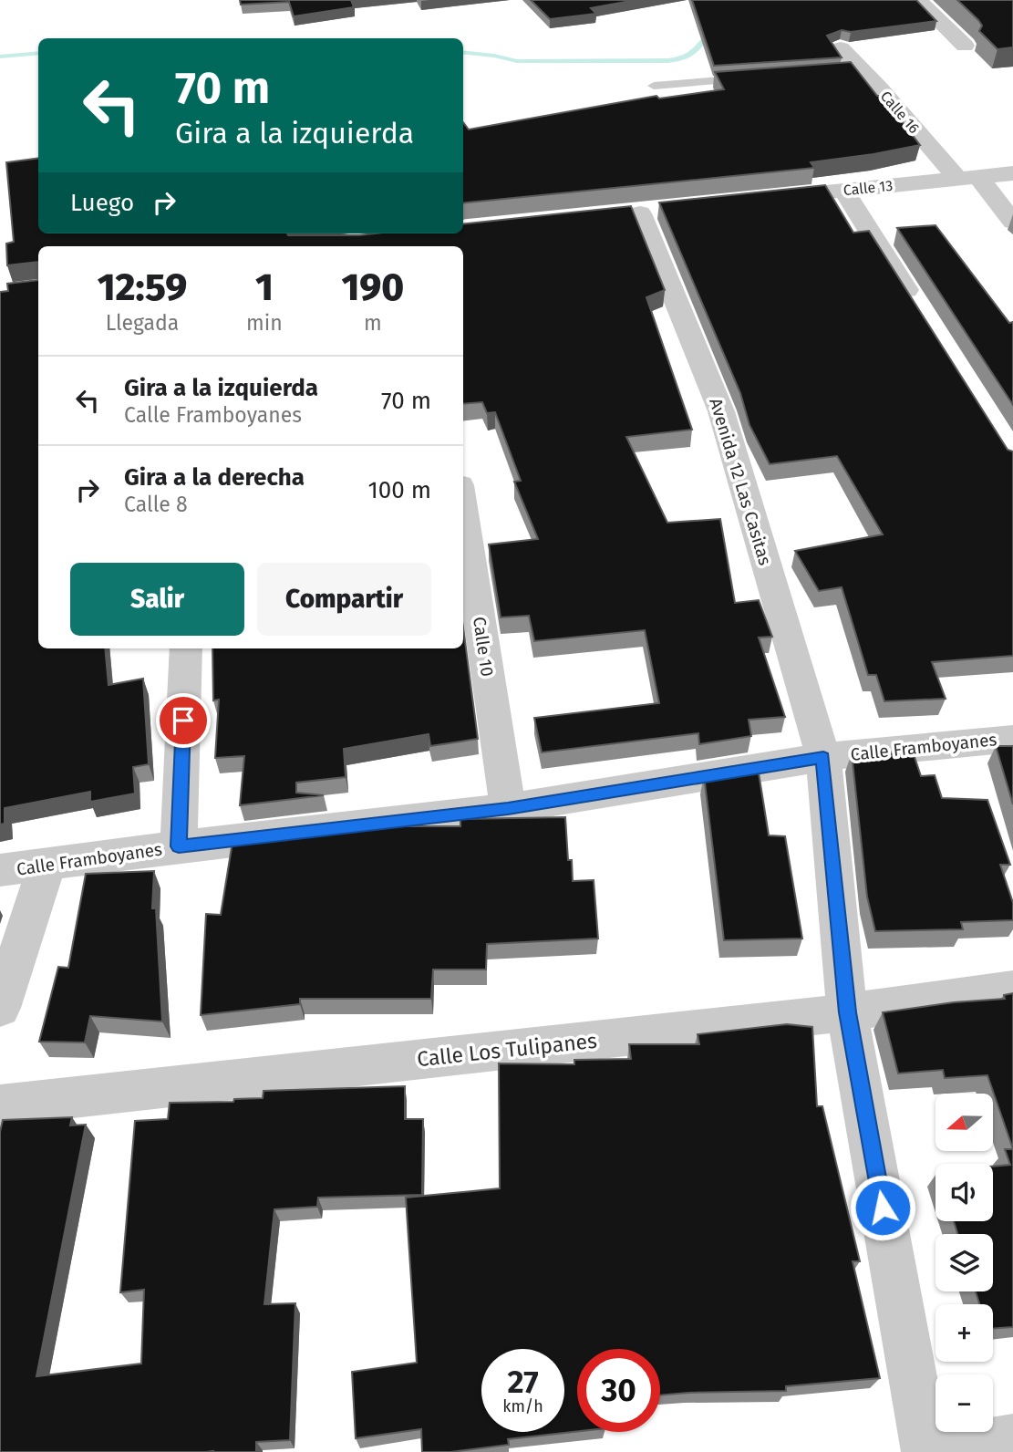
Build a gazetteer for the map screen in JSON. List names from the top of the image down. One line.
{"streets":{"street":["Calle 16","Calle 13","Avenida 12 Las Casitas","Calle 10","Calle Framboyanes","Calle Los Tulipanes"]},"crossings":[["Calle 16","Calle 13"],["Avenida 12 Las Casitas","Calle Framboyanes"],["Avenida 12 Las Casitas","Calle Los Tulipanes"],["Calle 10","Calle Framboyanes"]],"north":"left","page":{"turn":["70 m","Gira a la izquierda"],"then":"Luego","eta":["12:59","Llegada","1","min","190","m"],"list":[{"name":"Gira a la izquierda","note":"Calle Framboyanes","value":"70 m"},{"name":"Gira a la derecha","note":"Calle 8","value":"100 m"}],"buttons":["Salir","Compartir"],"map_buttons":["+","−"],"speed":"27 km/h","limit":"30"}}
